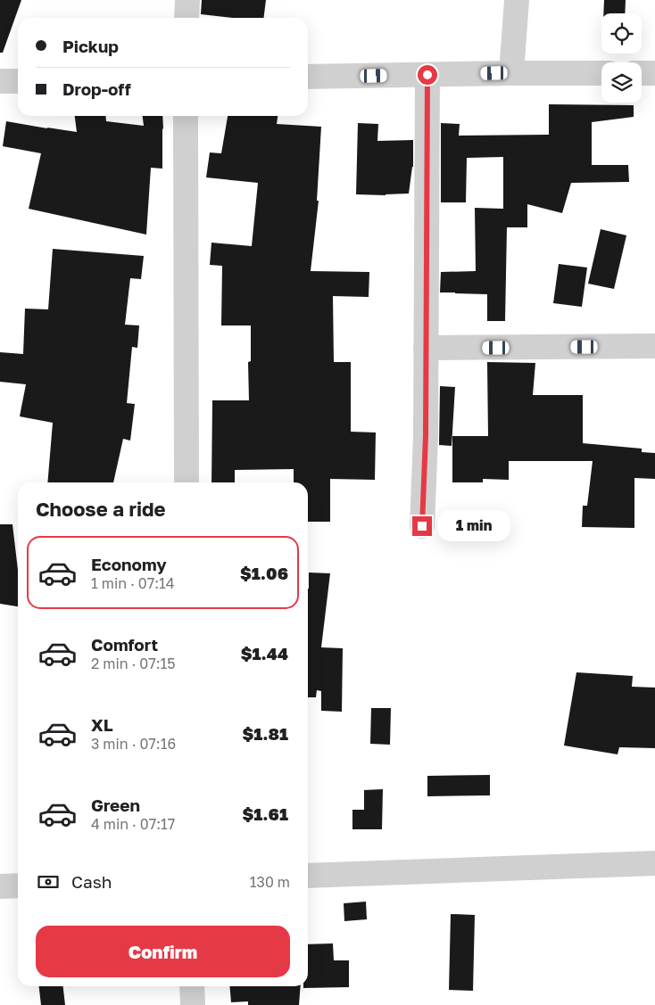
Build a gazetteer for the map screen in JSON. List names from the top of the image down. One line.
{"page":{"banner":["Pickup","Drop-off"],"heading":"Choose a ride","bubble":"1 min","list":[{"name":"Economy","note":"1 min · 07:14","value":"$1.06"},{"name":"Comfort","note":"2 min · 07:15","value":"$1.44"},{"name":"XL","note":"3 min · 07:16","value":"$1.81"},{"name":"Green","note":"4 min · 07:17","value":"$1.61"}],"pay":["Cash","130 m"],"buttons":"Confirm"}}
